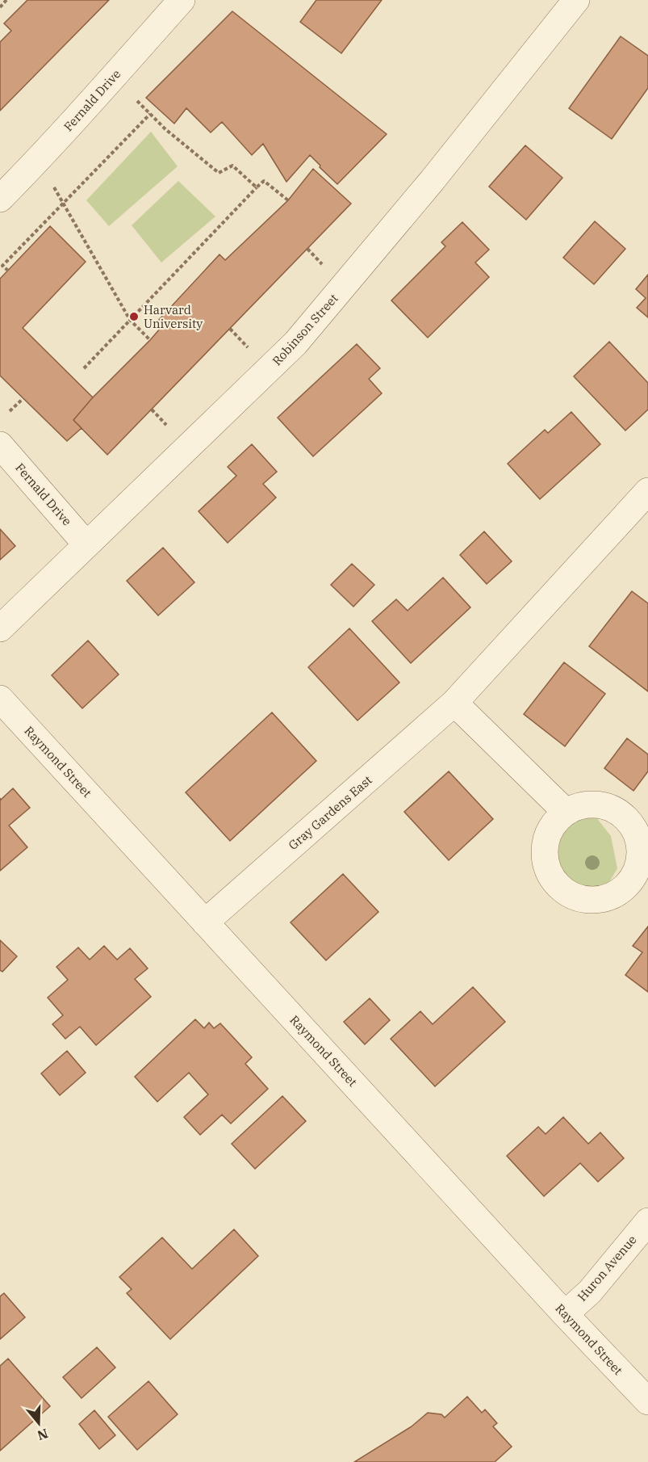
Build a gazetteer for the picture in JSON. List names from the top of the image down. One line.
{"streets":{"street":["Fernald Drive","Robinson Street","Raymond Street","Gray Gardens East","Huron Avenue"]},"crossings":[["Fernald Drive","Robinson Street"],["Raymond Street","Gray Gardens East"],["Raymond Street","Huron Avenue"]],"places":["Harvard University"],"north":"bottom"}
